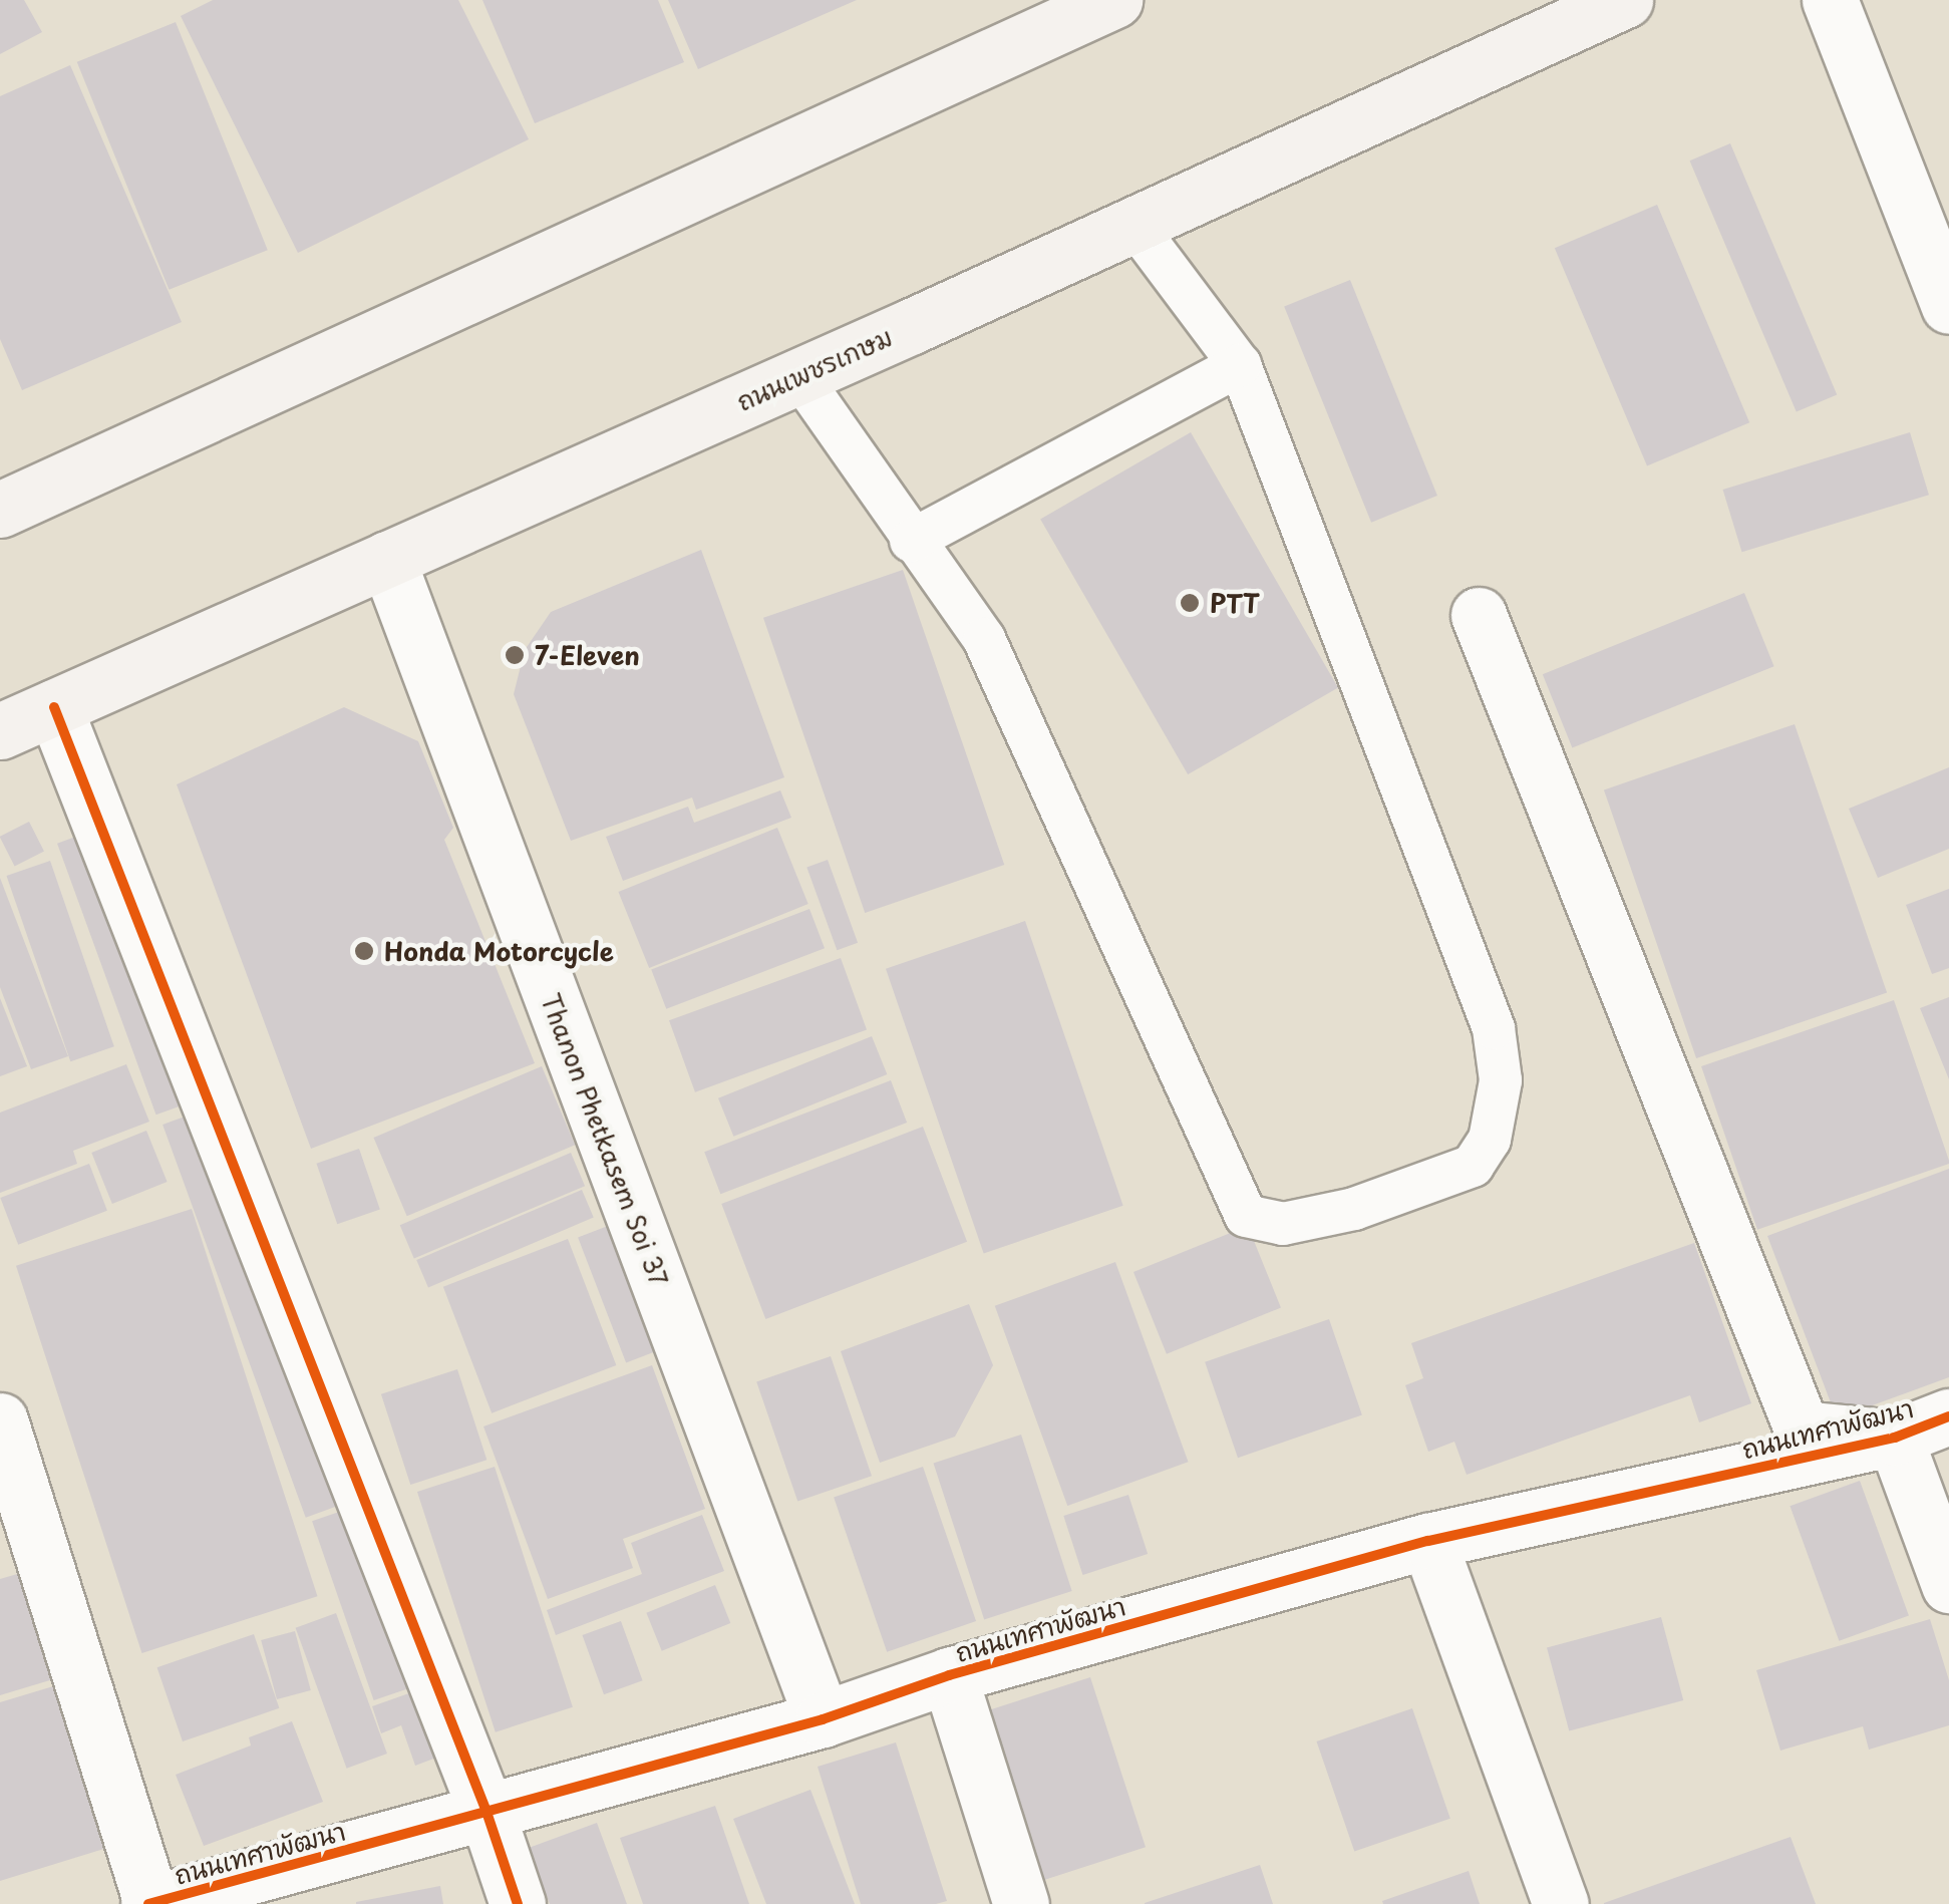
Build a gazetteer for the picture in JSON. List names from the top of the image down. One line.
{"streets":{"main road":["ถนนเพชรเกษม"],"street":["Thanon Phetkasem Soi 37","ถนนเทศาพัฒนา"]},"crossings":[["ถนนเพชรเกษม","Thanon Phetkasem Soi 37"],["Thanon Phetkasem Soi 37","ถนนเทศาพัฒนา"]],"places":["PTT","7-Eleven","Honda Motorcycle"]}
